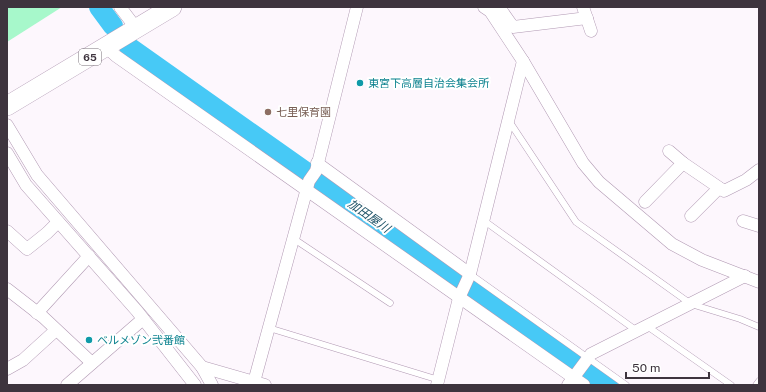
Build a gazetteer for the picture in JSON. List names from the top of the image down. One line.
{"streets":{"main road":["65"]},"water":["加田屋川"],"places":["東宮下高層自治会集会所","七里保育園","ベルメゾン弐番館"],"scale_bar":"50 m"}
